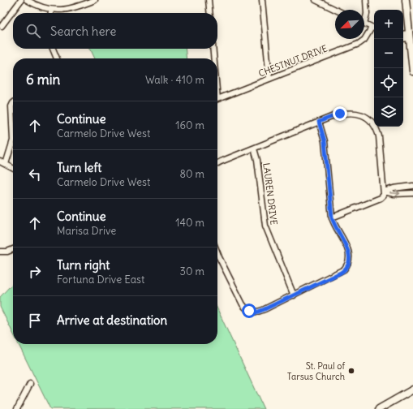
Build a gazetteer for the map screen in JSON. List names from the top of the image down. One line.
{"streets":{"street":["CHESTNUT DRIVE","LAUREN DRIVE"]},"places":["St. Paul of Tarsus Church"],"north":"bottom left","page":{"map_buttons":["+","−"],"search":"Search here","heading":["6 min","Walk · 410 m"],"list":[["Continue","Carmelo Drive West","160 m"],["Turn left","Carmelo Drive West","80 m"],["Continue","Marisa Drive","140 m"],["Turn right","Fortuna Drive East","30 m"],"Arrive at destination"]}}
